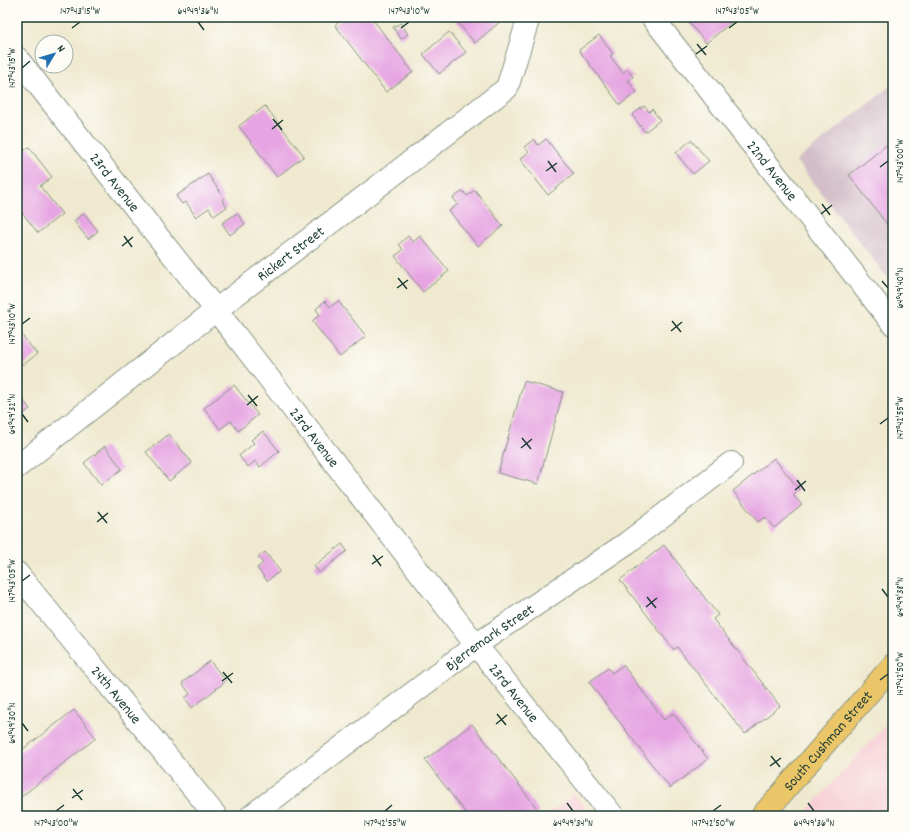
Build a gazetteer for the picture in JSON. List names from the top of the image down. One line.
{"streets":{"main road":["South Cushman Street"],"street":["22nd Avenue","23rd Avenue","Rickert Street","Bjerremark Street","24th Avenue"]},"crossings":[["23rd Avenue","Rickert Street"],["23rd Avenue","Bjerremark Street"]],"north":"top right","coordinates":["147°43'15\"W","64°49'36\"N","147°43'10\"W","147°43'05\"W","147°43'00\"W","64°49'40\"N","64°49'32\"N","147°42'55\"W","64°49'38\"N","147°42'50\"W","64°49'30\"N","64°49'34\"N"]}
